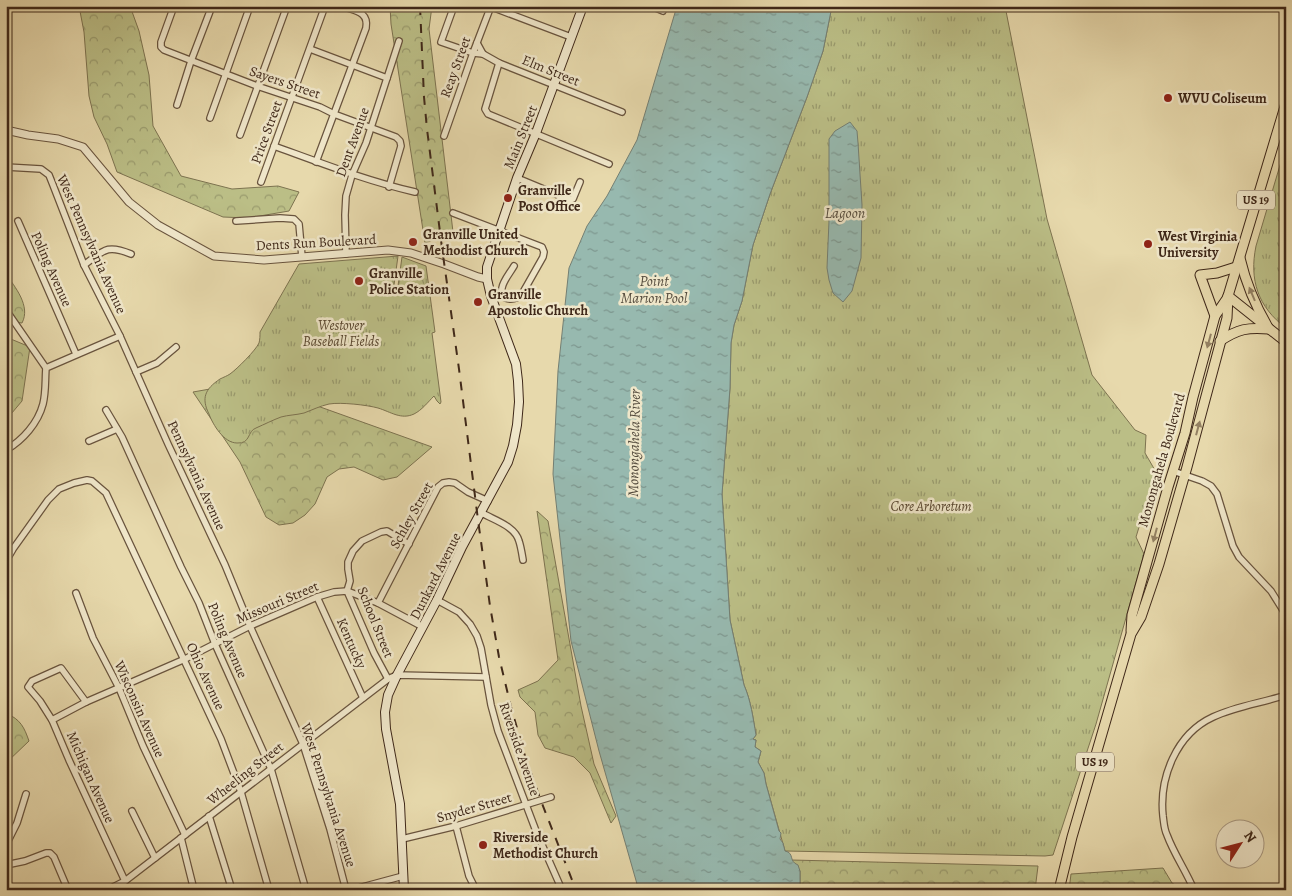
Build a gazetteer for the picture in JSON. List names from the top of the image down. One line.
{"streets":{"main road":["Main Street","US 19","Monongahela Boulevard","Dunkard Avenue"],"street":["Reay Street","Elm Street","Sayers Street","Price Street","Dent Avenue","Dents Run Boulevard","West Pennsylvania Avenue","Poling Avenue","Pennsylvania Avenue","Schley Street","Missouri Street","School Street","Kentucky","Ohio Avenue","Wisconsin Avenue","Riverside Avenue","Wheeling Street","Michigan Avenue","Snyder Street"]},"crossings":[["Elm Street","Main Street"],["Sayers Street","Price Street"],["Sayers Street","Dent Avenue"],["Main Street","Dents Run Boulevard"],["Main Street","Dunkard Avenue"],["Dent Avenue","Dents Run Boulevard"],["Dents Run Boulevard","Dunkard Avenue"],["West Pennsylvania Avenue","Pennsylvania Avenue"],["West Pennsylvania Avenue","Missouri Street"],["West Pennsylvania Avenue","Wheeling Street"],["Poling Avenue","Missouri Street"],["Poling Avenue","Wheeling Street"],["Pennsylvania Avenue","Missouri Street"],["Schley Street","Dunkard Avenue"],["Schley Street","School Street"],["Dunkard Avenue","Riverside Avenue"],["Dunkard Avenue","Wheeling Street"],["Dunkard Avenue","Snyder Street"],["Missouri Street","School Street"],["Missouri Street","Kentucky"],["Missouri Street","Ohio Avenue"],["Missouri Street","Wisconsin Avenue"],["Missouri Street","Michigan Avenue"],["School Street","Wheeling Street"],["Kentucky","Wheeling Street"],["Ohio Avenue","Wheeling Street"],["Wisconsin Avenue","Wheeling Street"],["Riverside Avenue","Snyder Street"],["Wheeling Street","Michigan Avenue"]],"water":["Lagoon","Point Marion Pool","Monongahela River"],"parks":["Westover Baseball Fields","Core Arboretum"],"places":["WVU Coliseum","Granville Post Office","Granville United Methodist Church","West Virginia University","Granville Police Station","Granville Apostolic Church","Riverside Methodist Church"],"north":"top right"}
